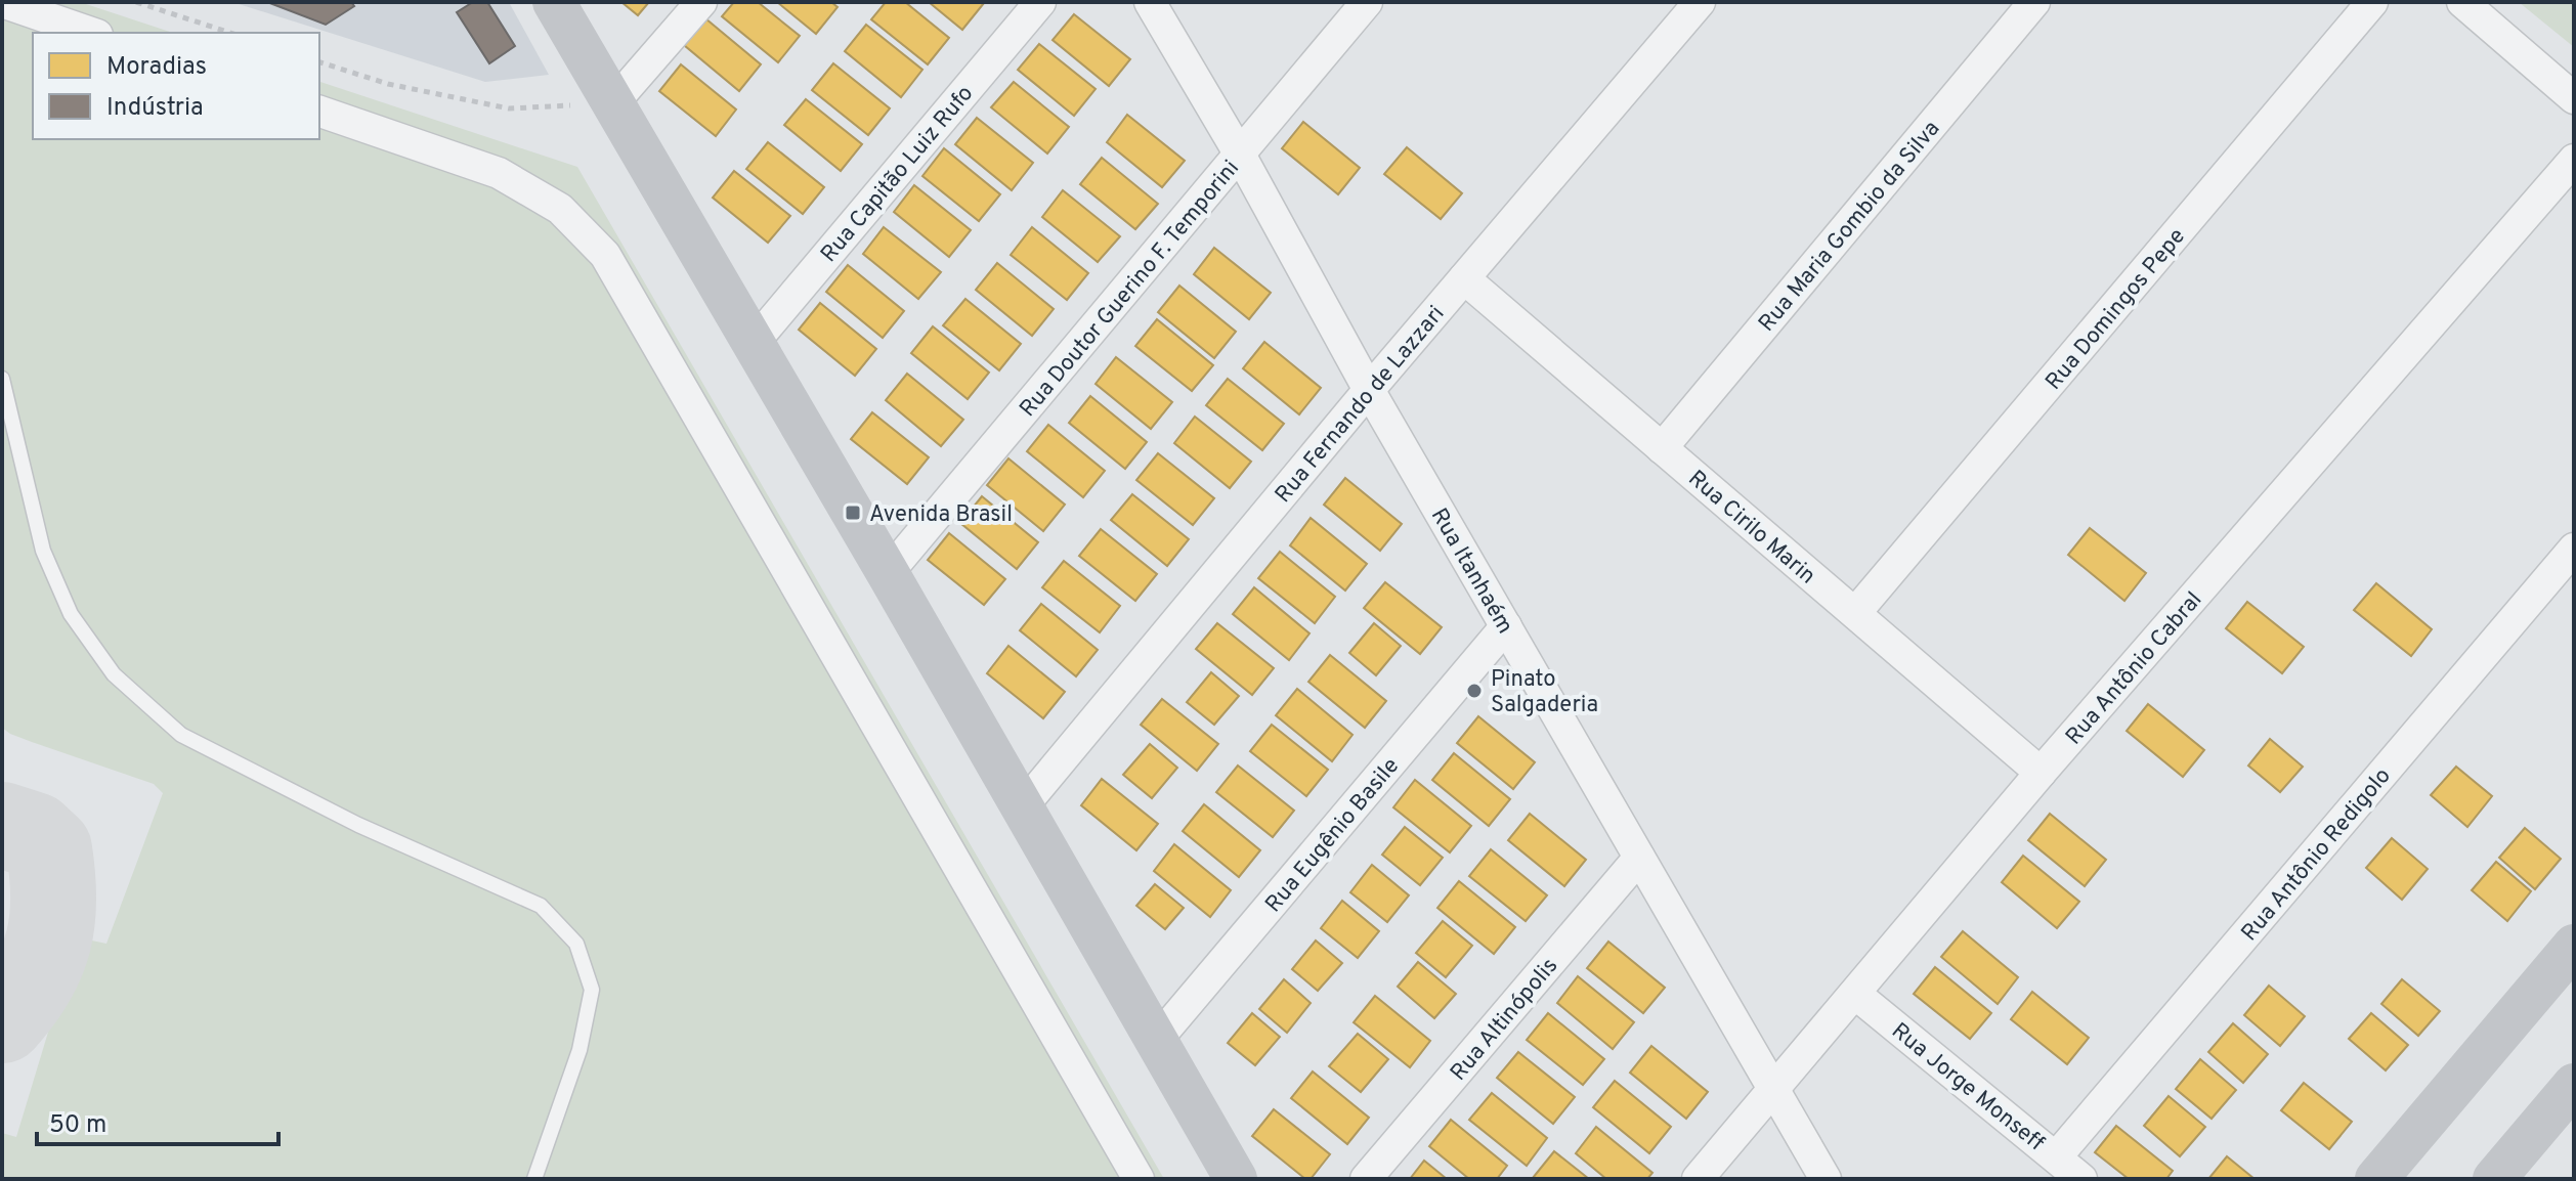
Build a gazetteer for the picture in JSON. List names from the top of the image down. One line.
{"streets":{"street":["Rua Capitão Luiz Rufo","Rua Maria Gombio da Silva","Rua Doutor Guerino F. Temporini","Rua Domingos Pepe","Rua Fernando de Lazzari","Rua Cirilo Marin","Rua Itanhaém","Rua Antônio Cabral","Rua Eugênio Basile","Rua Antônio Redigolo","Rua Altinópolis","Rua Jorge Monseff"]},"crossings":[["Rua Maria Gombio da Silva","Rua Cirilo Marin"],["Rua Doutor Guerino F. Temporini","Rua Itanhaém"],["Rua Domingos Pepe","Rua Cirilo Marin"],["Rua Fernando de Lazzari","Rua Cirilo Marin"],["Rua Fernando de Lazzari","Rua Itanhaém"],["Rua Cirilo Marin","Rua Antônio Cabral"],["Rua Itanhaém","Rua Antônio Cabral"],["Rua Itanhaém","Rua Eugênio Basile"],["Rua Itanhaém","Rua Altinópolis"],["Rua Antônio Cabral","Rua Jorge Monseff"],["Rua Antônio Redigolo","Rua Jorge Monseff"]],"places":{"transit":["Avenida Brasil"],"other":["Pinato Salgaderia"]},"legend":["Moradias","Indústria"],"scale_bar":"50 m"}
